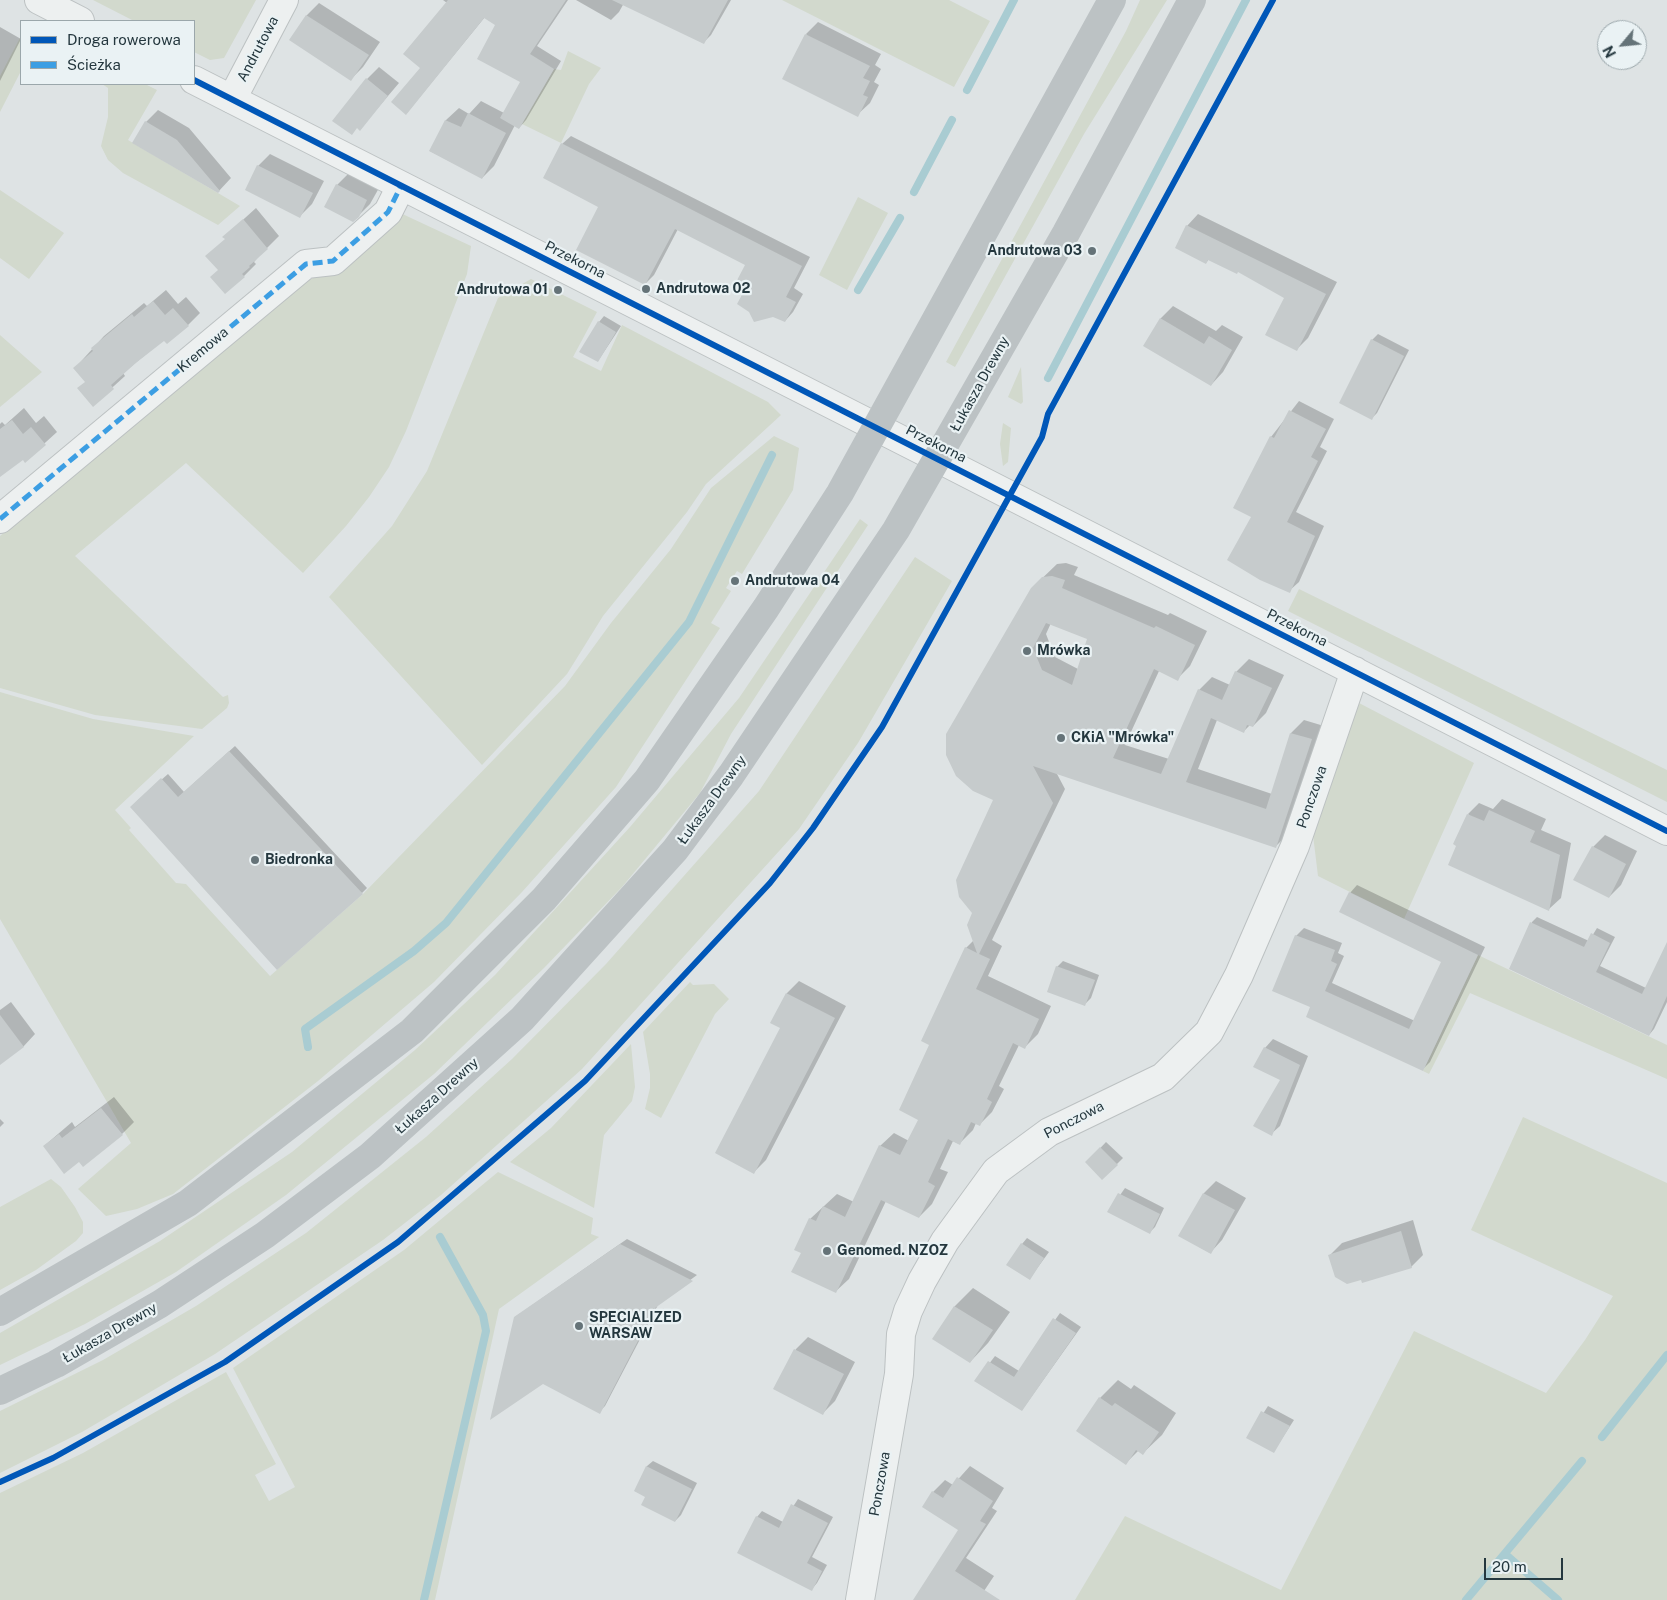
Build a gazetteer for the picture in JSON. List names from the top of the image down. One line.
{"streets":{"main road":["Łukasza Drewny"],"street":["Andrutowa","Przekorna","Kremowa","Ponczowa"]},"crossings":[["Andrutowa","Przekorna"],["Przekorna","Kremowa"],["Przekorna","Łukasza Drewny"],["Przekorna","Ponczowa"]],"places":["Andrutowa 03","Andrutowa 02","Andrutowa 01","Andrutowa 04","Mrówka","CKiA \"Mrówka\"","Biedronka","Genomed. NZOZ","SPECIALIZED WARSAW"],"legend":["Droga rowerowa","Ścieżka"],"scale_bar":"20 m","north":"bottom left"}
